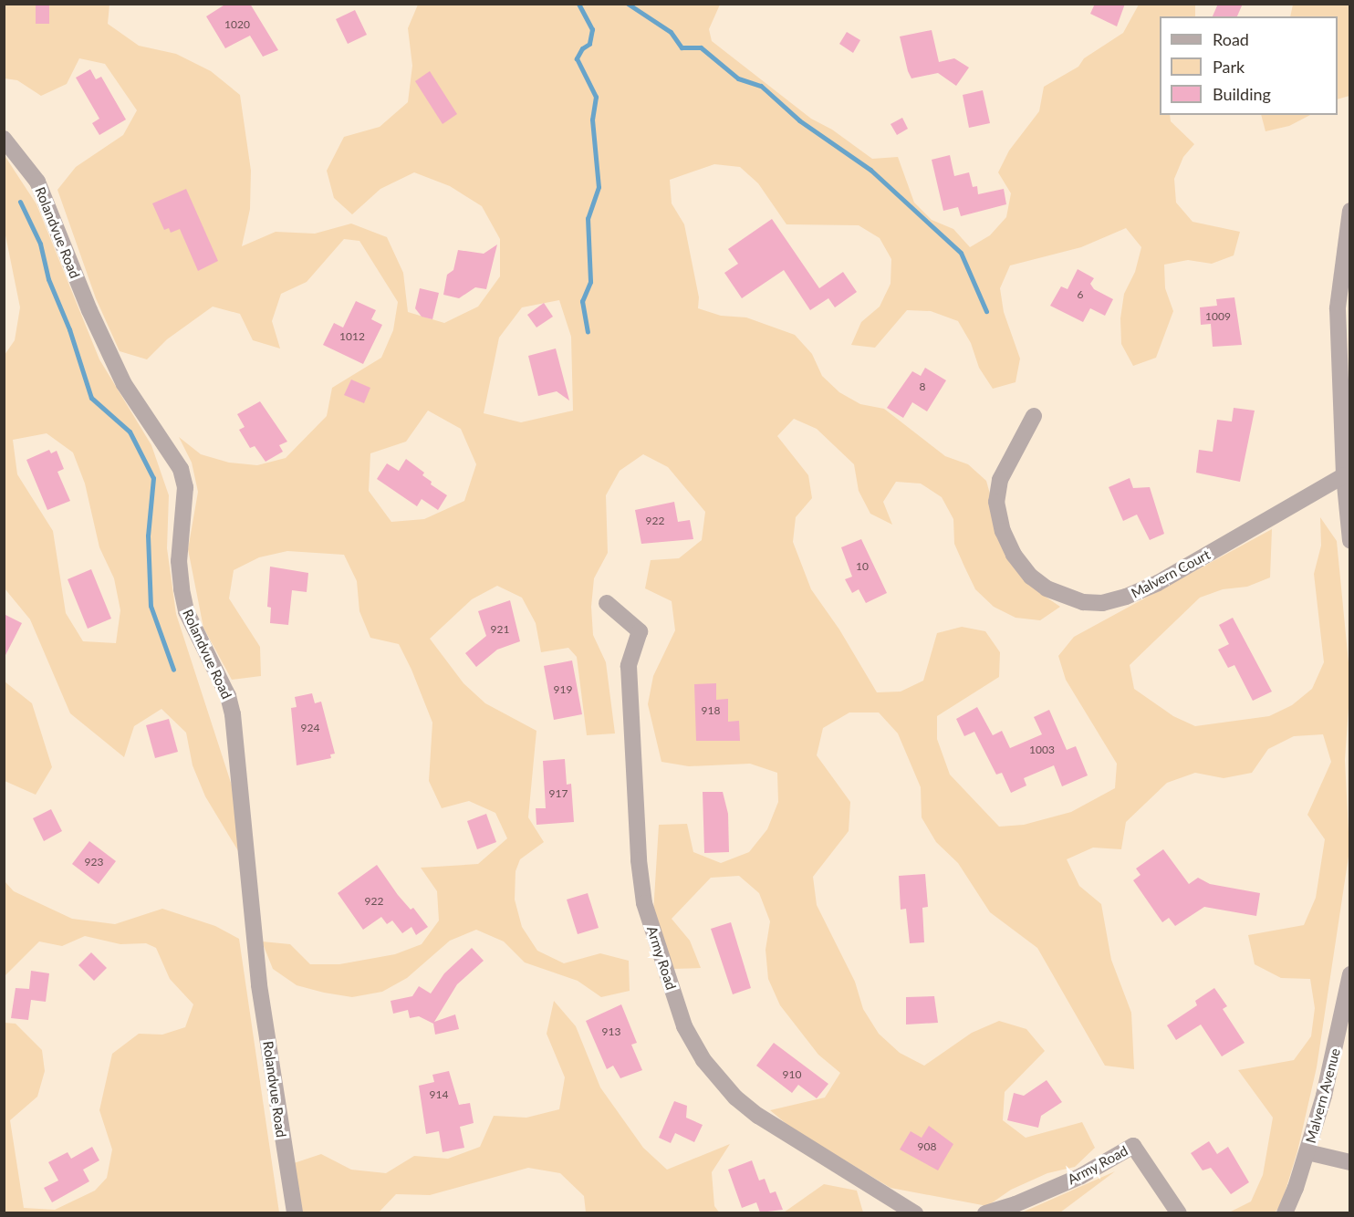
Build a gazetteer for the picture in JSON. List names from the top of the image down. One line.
{"streets":{"street":["Rolandvue Road","Malvern Court","Army Road","Malvern Avenue"]},"house_numbers":["1020","6","1009","1012","8","922","10","921","919","918","924","1003","917","923","922","913","910","914","908"],"legend":["Road","Park","Building"]}
